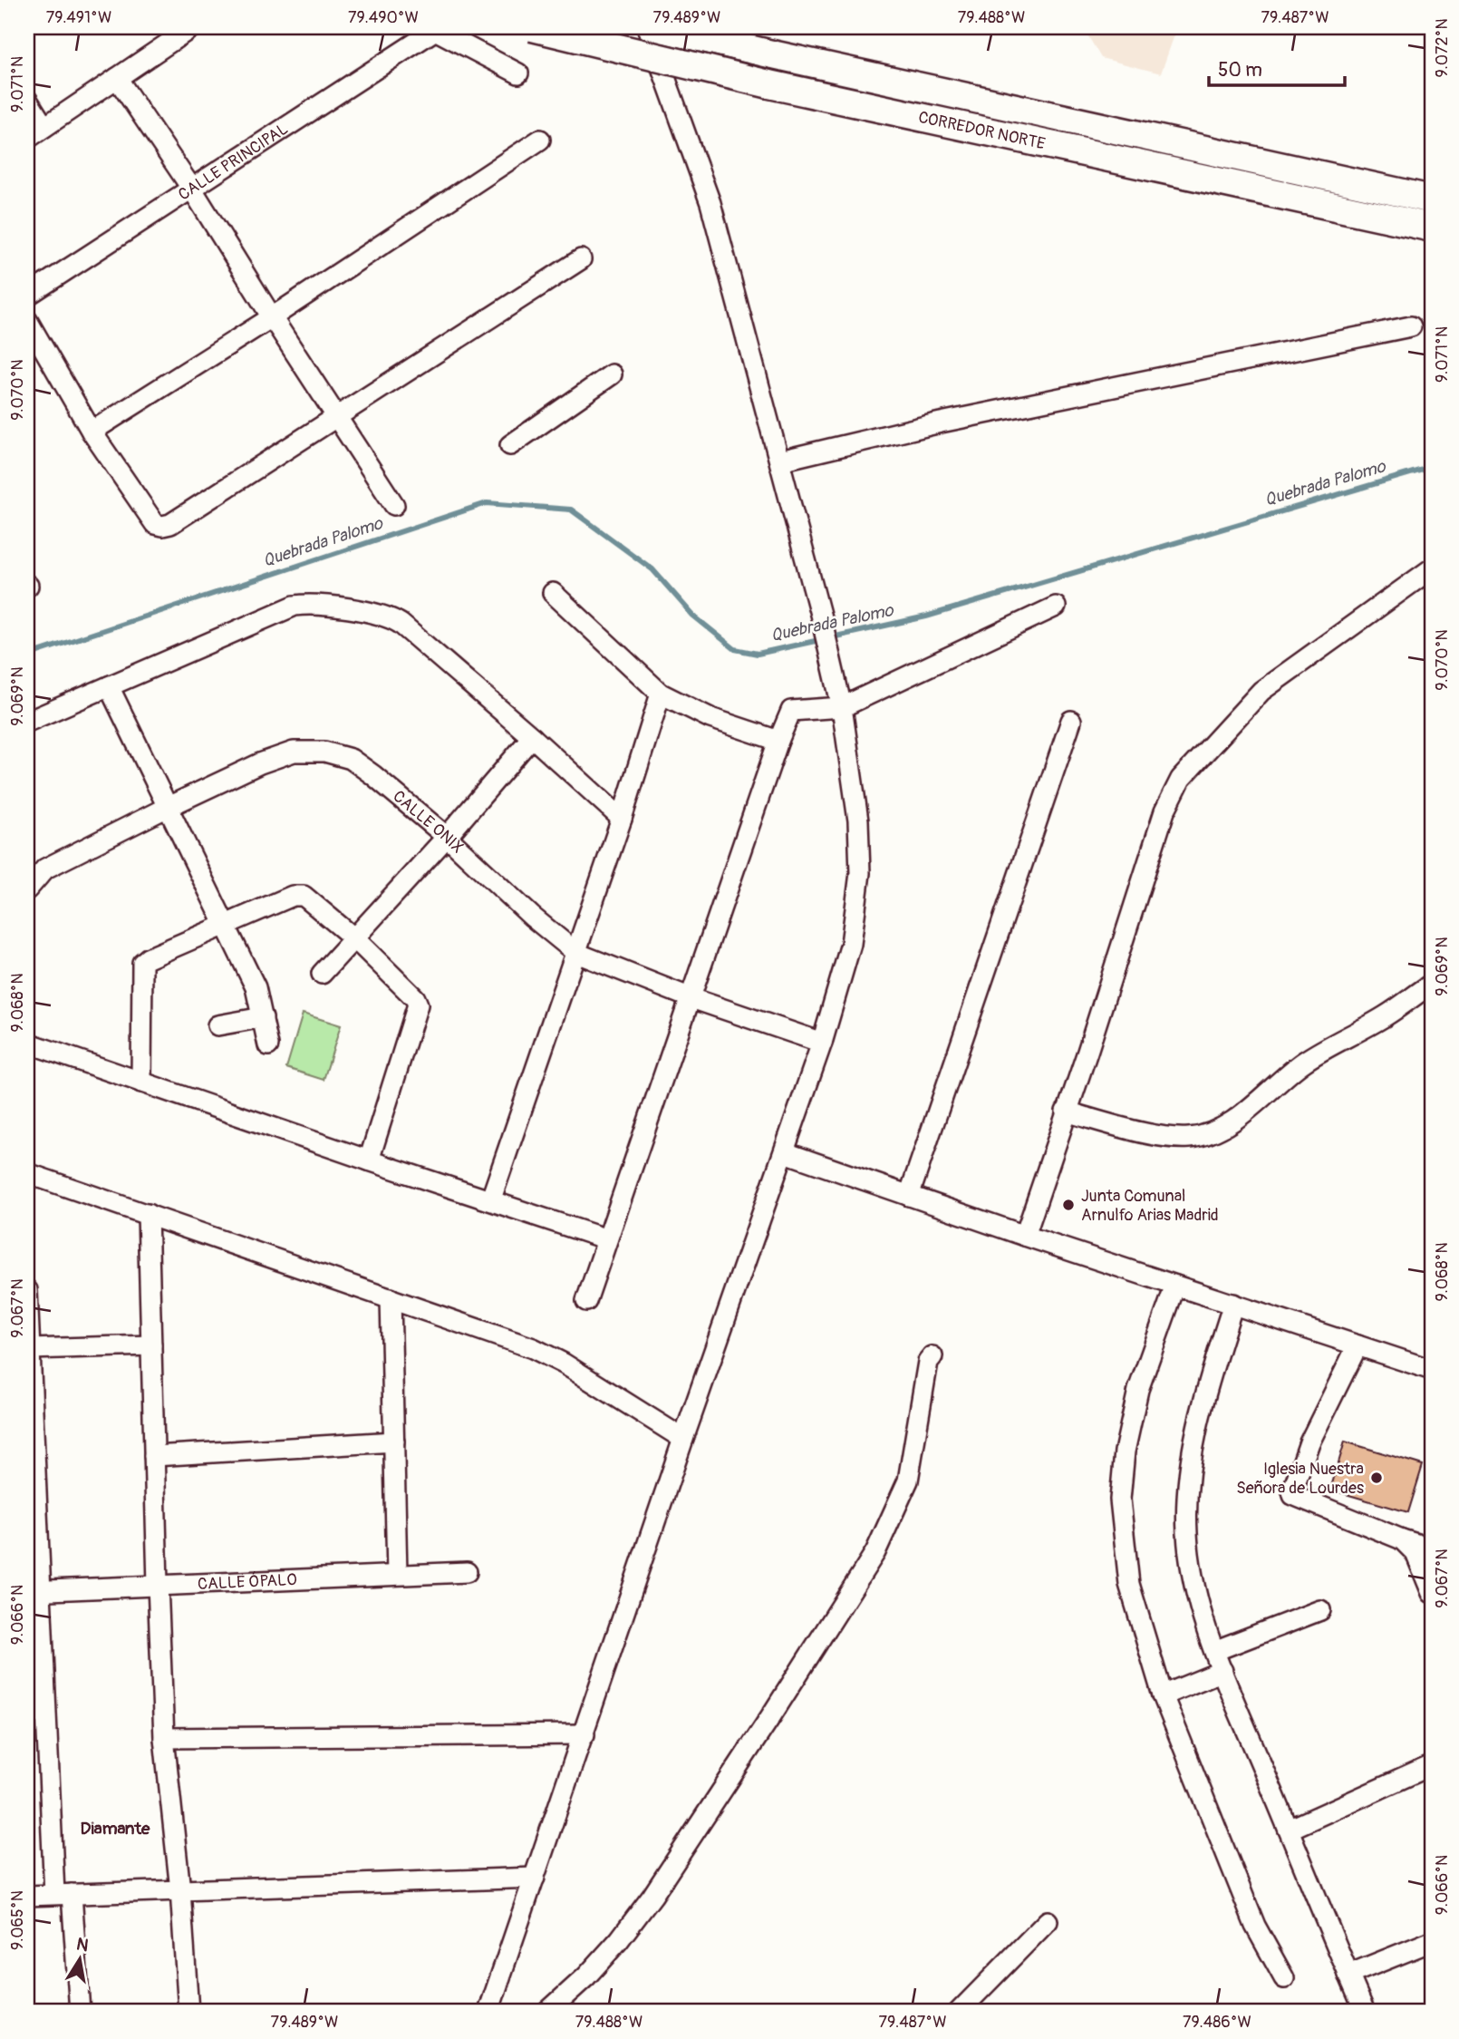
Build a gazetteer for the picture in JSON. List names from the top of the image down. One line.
{"streets":{"highway":["CORREDOR NORTE"],"street":["CALLE PRINCIPAL","CALLE ONIX","CALLE ÓPALO"]},"districts":["Diamante"],"water":["Quebrada Palomo"],"places":["Junta Comunal Arnulfo Arias Madrid","Iglesia Nuestra Señora de Lourdes"],"scale_bar":"50 m","north":"top","coordinates":["79.491°W","79.490°W","79.489°W","79.488°W","79.487°W","9.072°N","9.071°N","9.070°N","9.069°N","9.068°N","9.067°N","9.066°N","9.065°N","79.486°W"]}
